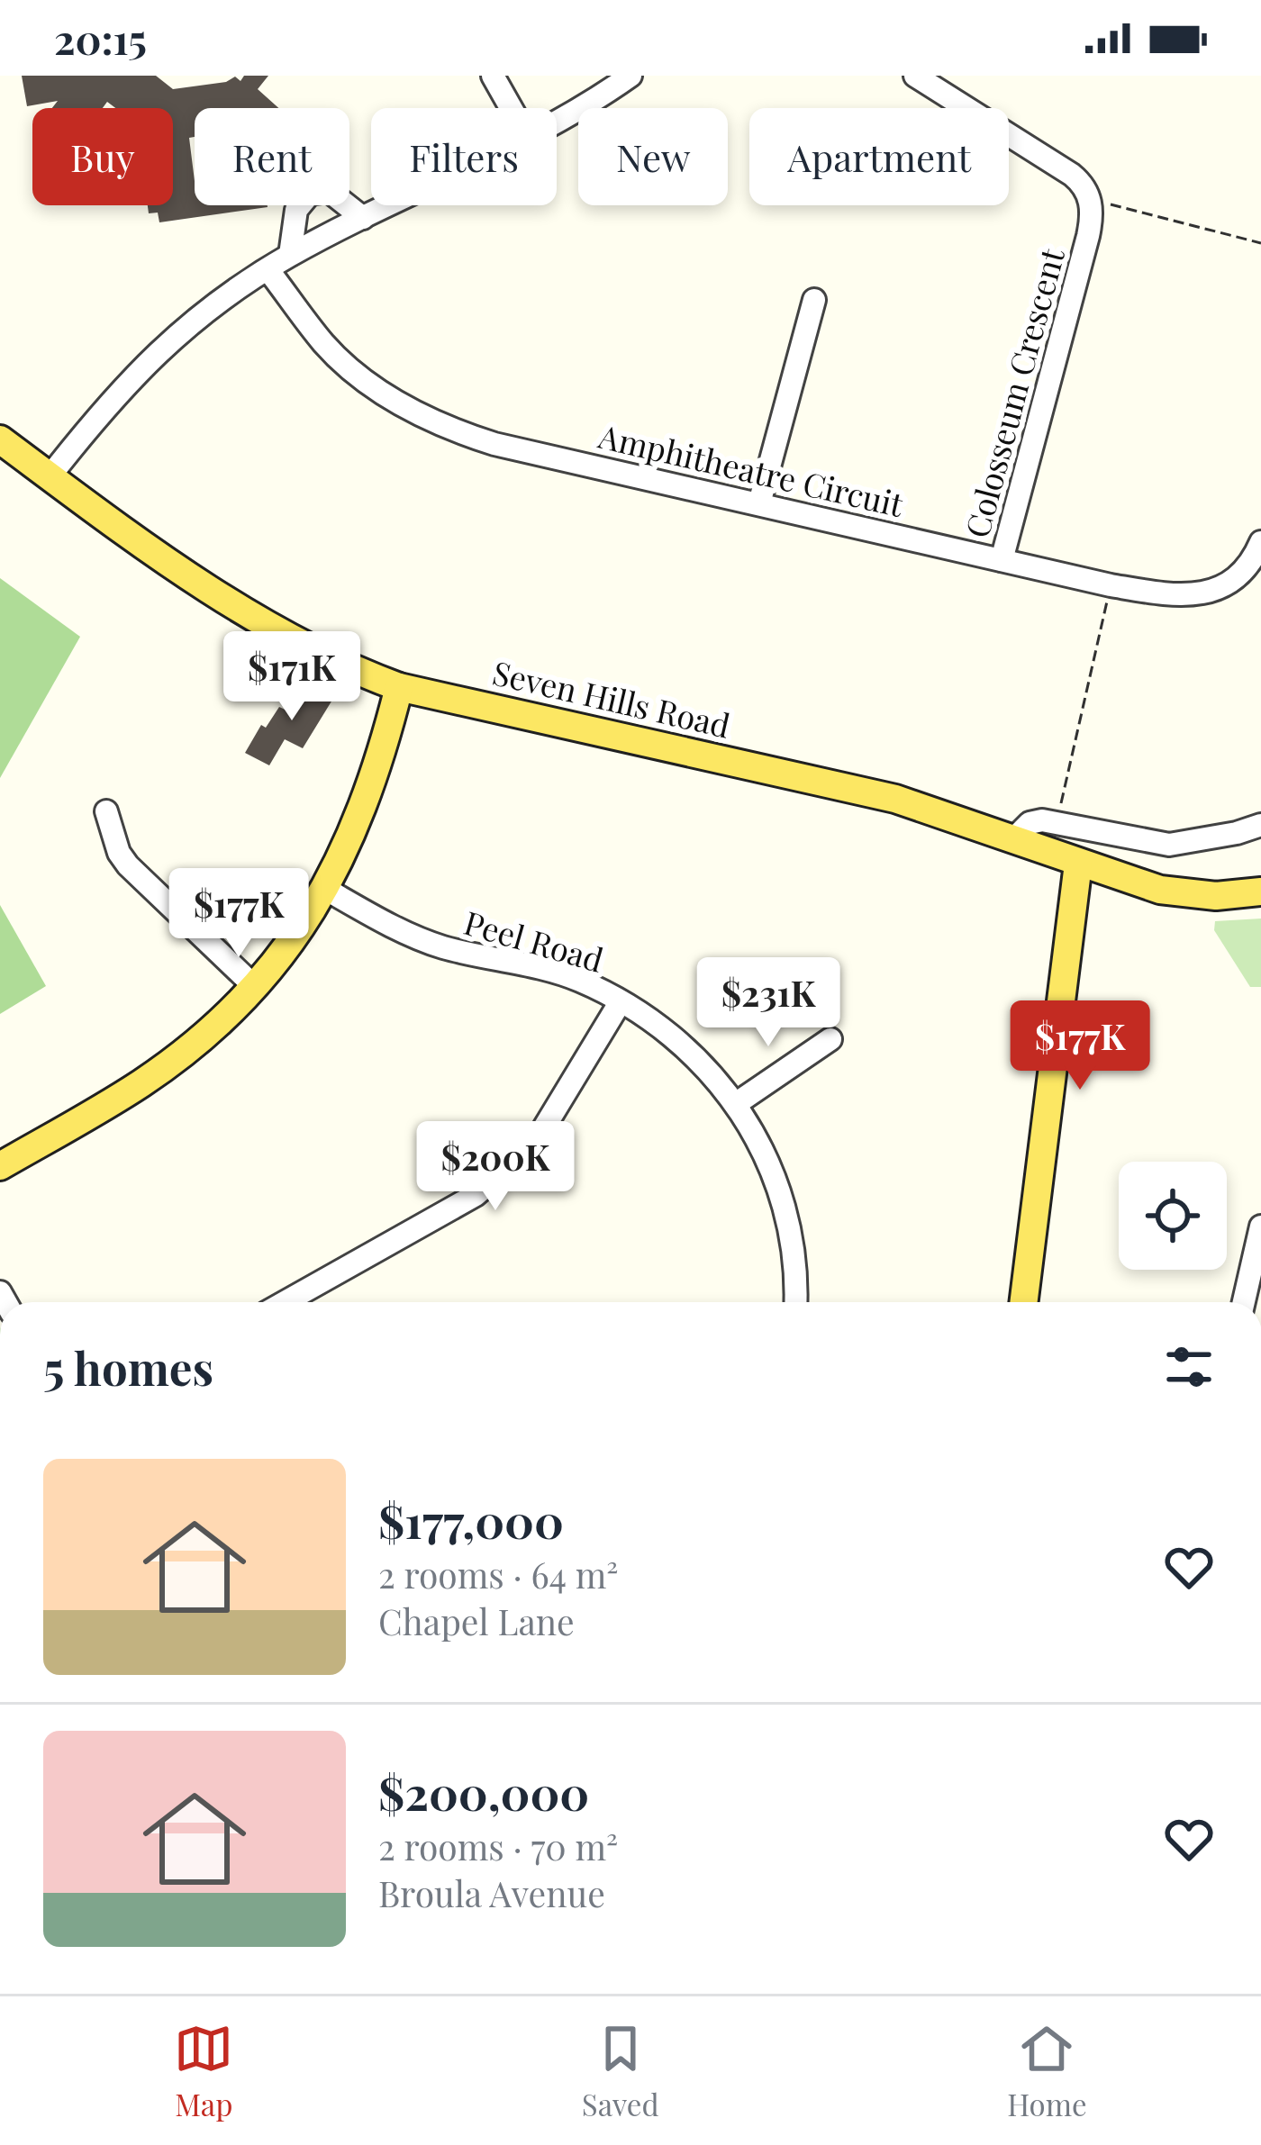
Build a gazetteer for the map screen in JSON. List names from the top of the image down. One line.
{"streets":{"main road":["Seven Hills Road"],"street":["Colosseum Crescent","Amphitheatre Circuit","Peel Road"]},"crossings":[["Colosseum Crescent","Amphitheatre Circuit"]],"page":{"status":"20:15","chip":["Buy","Rent","Filters","New","Apartment"],"price":["$171K","$177K","$231K","$177K","$200K"],"heading":"5 homes","list":[{"name":"$177,000","note":"2 rooms · 64 m² · Chapel Lane"},{"name":"$200,000","note":"2 rooms · 70 m² · Broula Avenue"}],"tabs":["Map","Saved","Home"]}}
